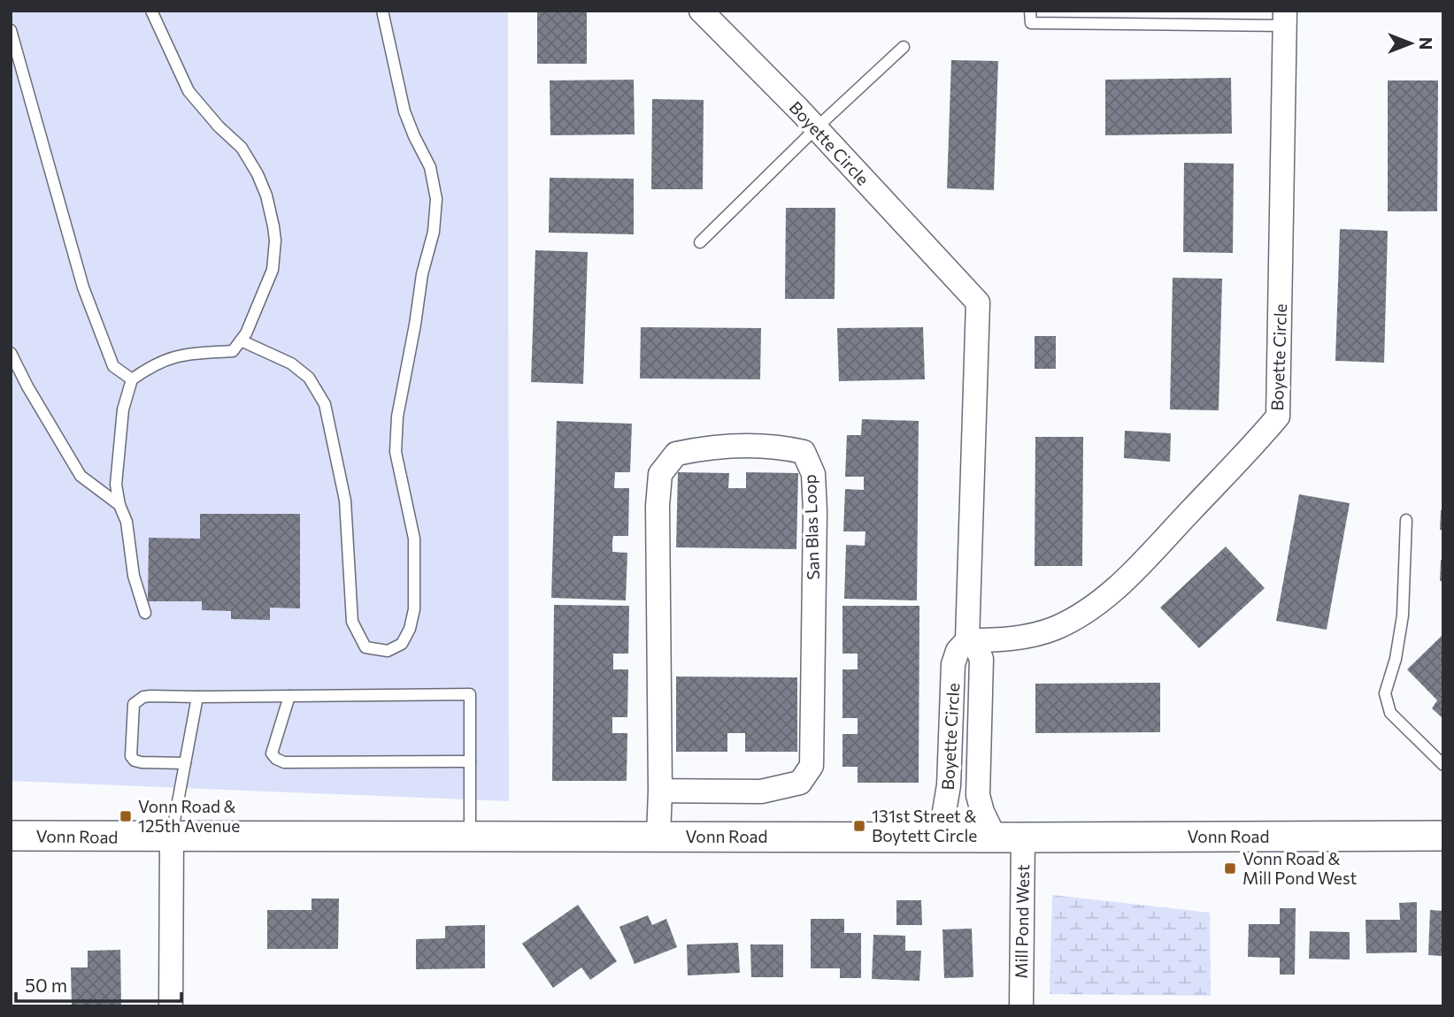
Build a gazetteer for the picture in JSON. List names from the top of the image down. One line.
{"streets":{"street":["Boyette Circle","San Blas Loop","Vonn Road","Mill Pond West"]},"crossings":[["Boyette Circle","Vonn Road"],["Boyette Circle","Mill Pond West"],["San Blas Loop","Vonn Road"],["Vonn Road","Mill Pond West"]],"places":{"transit":["Vonn Road & 125th Avenue","131st Street & Boytett Circle","Vonn Road & Mill Pond West"]},"scale_bar":"50 m","north":"right"}
